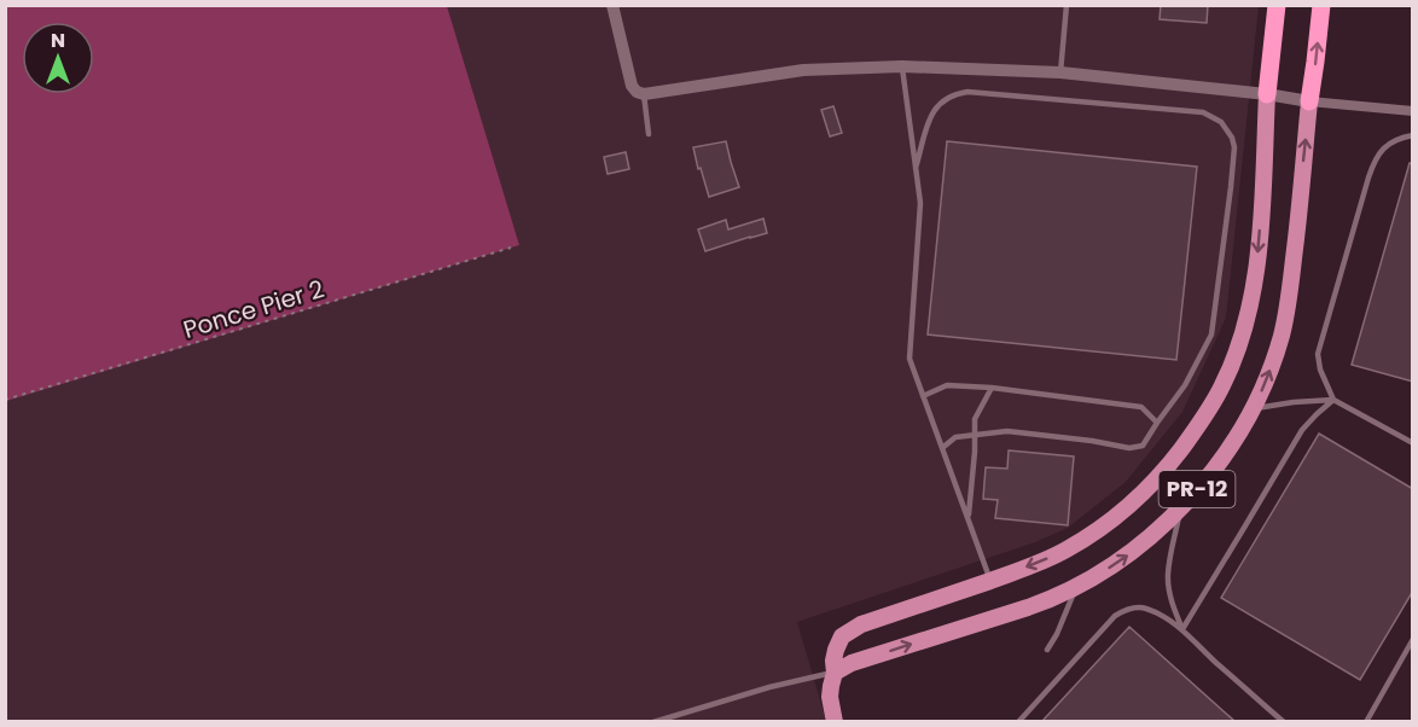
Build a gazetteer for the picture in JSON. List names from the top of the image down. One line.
{"streets":{"highway":["PR-12"],"path":["Ponce Pier 2"]},"north":"top"}
